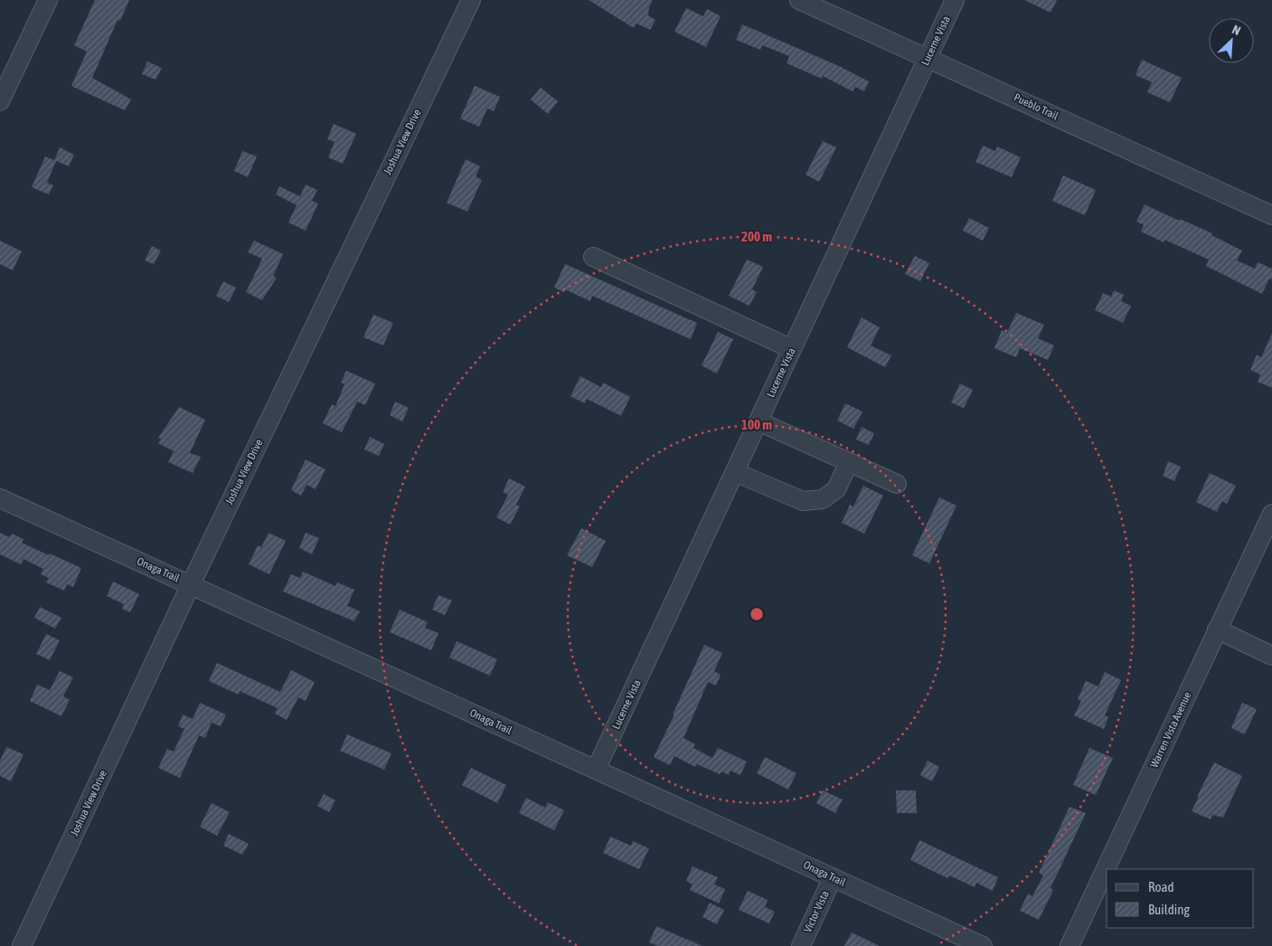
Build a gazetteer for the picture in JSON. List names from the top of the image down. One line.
{"streets":{"street":["Lucerne Vista","Pueblo Trail","Joshua View Drive","Onaga Trail","Warren Vista Avenue","Victor Vista"]},"crossings":[["Lucerne Vista","Pueblo Trail"],["Lucerne Vista","Onaga Trail"],["Joshua View Drive","Onaga Trail"],["Onaga Trail","Victor Vista"]],"legend":["Road","Building"],"north":"top right","rings":["200 m","100 m"]}
